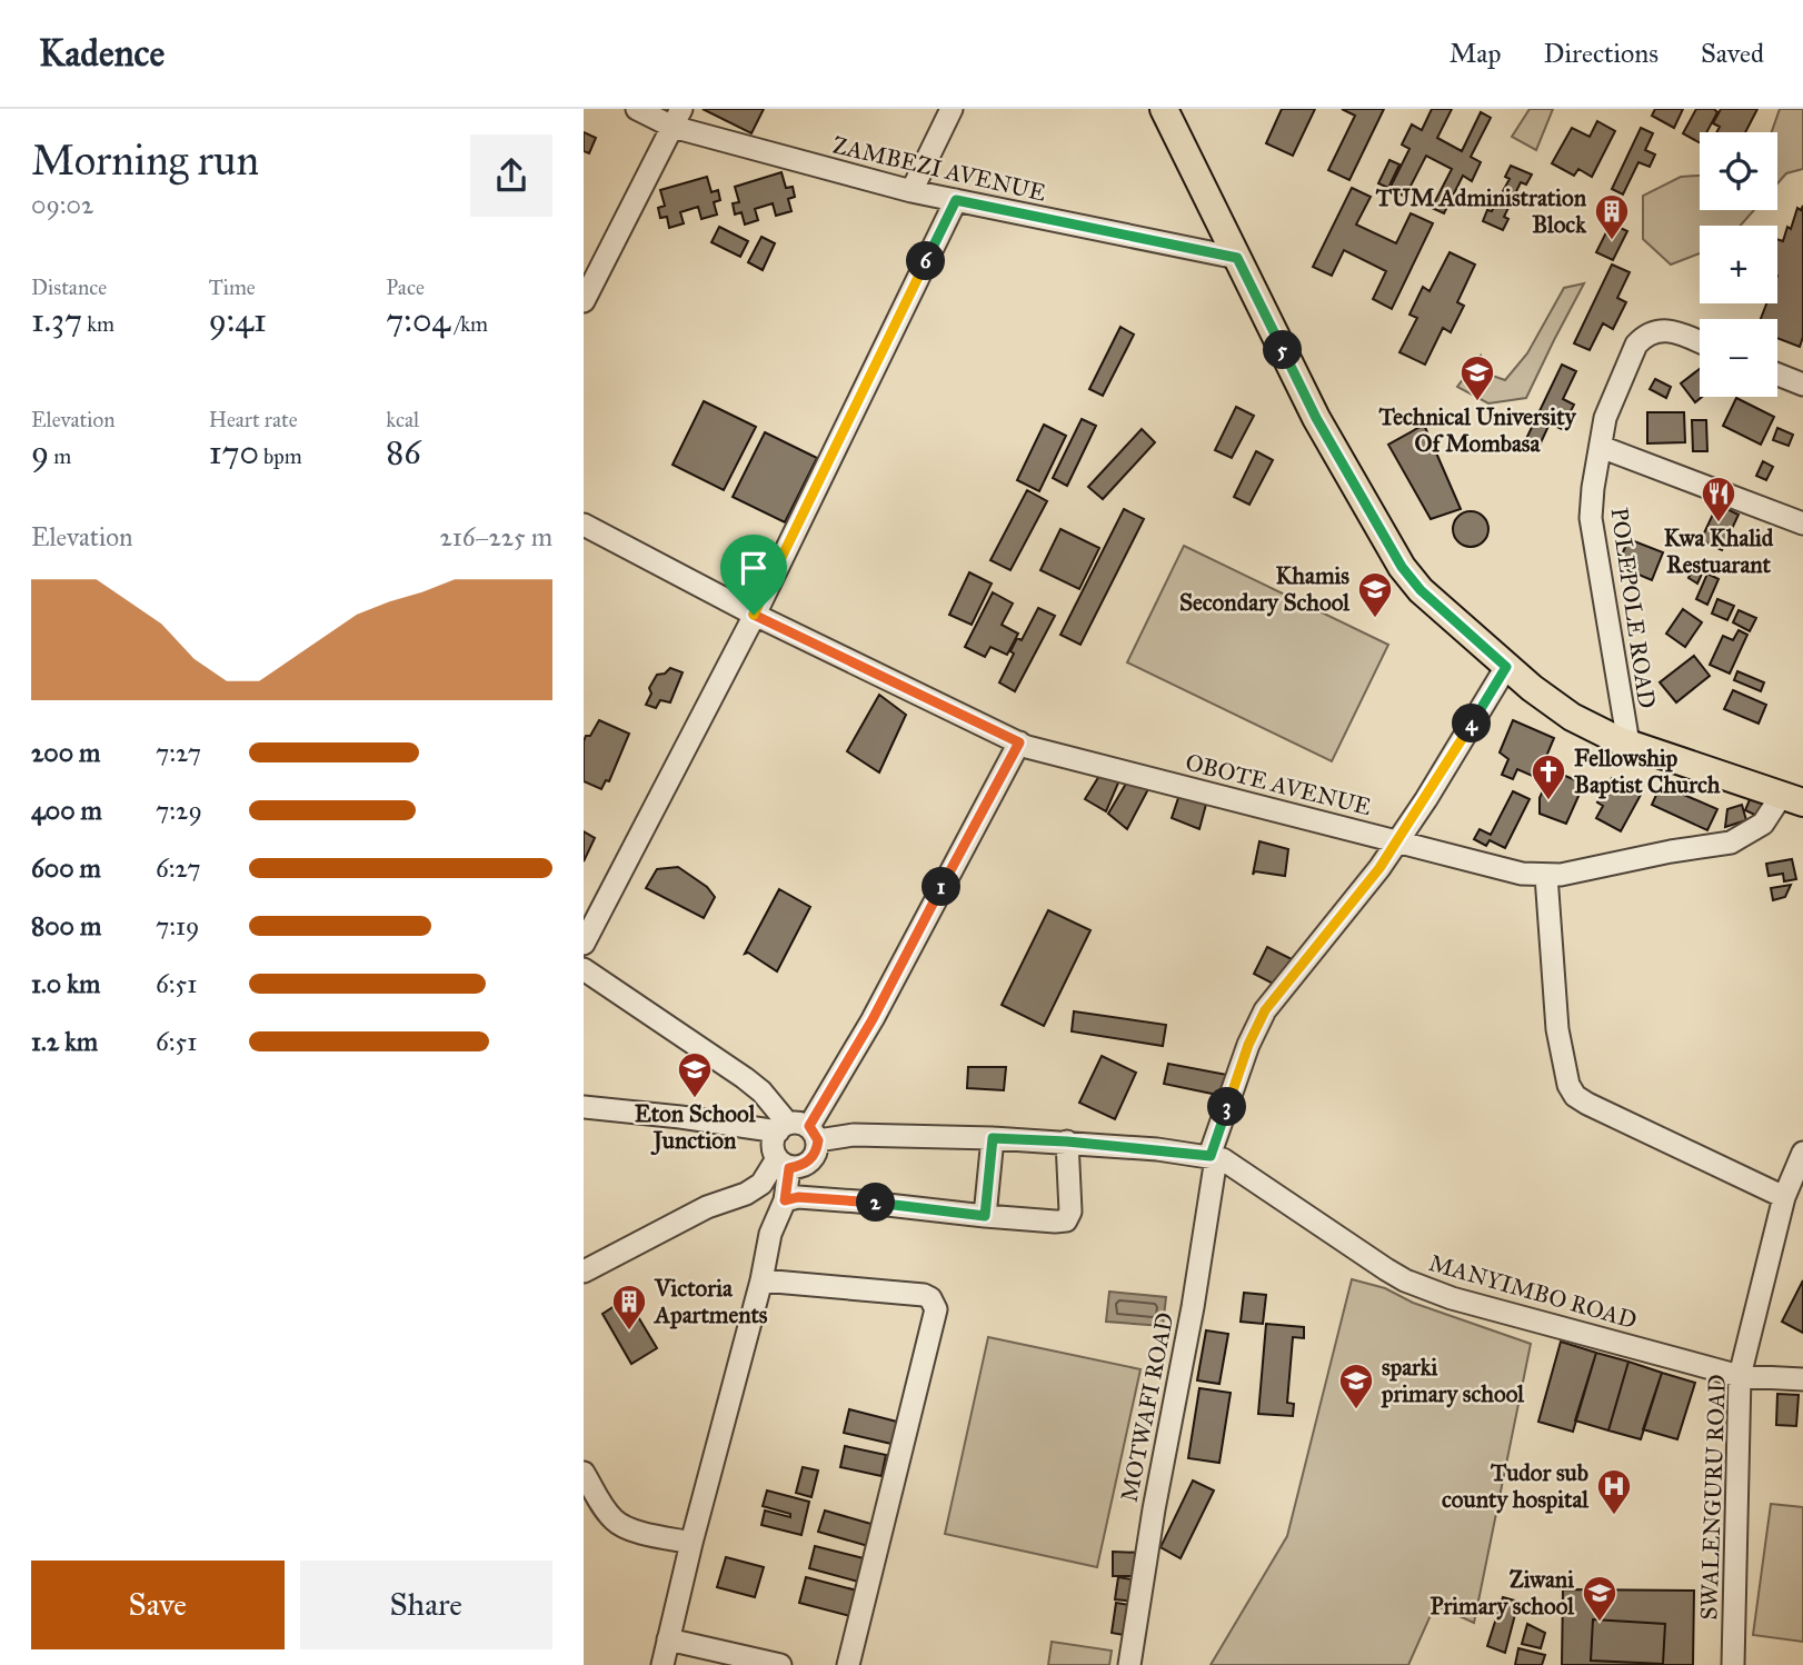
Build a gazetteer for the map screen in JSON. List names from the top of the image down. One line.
{"streets":{"street":["ZAMBEZI AVENUE","POLEPOLE ROAD","OBOTE AVENUE","MANYIMBO ROAD","MOTWAFI ROAD","SWALENGURU ROAD"]},"crossings":[["OBOTE AVENUE","MOTWAFI ROAD"],["MANYIMBO ROAD","MOTWAFI ROAD"],["MANYIMBO ROAD","SWALENGURU ROAD"]],"places":{"building":["TUM Administration Block","Victoria Apartments"],"school or university":["Technical University Of Mombasa","Khamis Secondary School","Eton School Junction","sparki primary school","Ziwani Primary school"],"restaurant":["Kwa Khalid Restuarant"],"church":["Fellowship Baptist Church"],"hospital":["Tudor sub county hospital"]},"page":{"header":"Kadence","nav":["Map","Directions","Saved"],"heading":["Morning run","09:02"],"map_buttons":["+","−"],"stats":[["Distance","1.37 km"],["Time","9:41"],["Pace","7:04 /km"],["Elevation","9 m"],["Heart rate","170 bpm"],["kcal","86"]],"pins":["6","5","4","1","3","2"],"chart":["Elevation","216–225 m"],"list":[{"name":"200 m","note":"7:27"},{"name":"400 m","note":"7:29"},{"name":"600 m","note":"6:27"},{"name":"800 m","note":"7:19"},{"name":"1.0 km","note":"6:51"},{"name":"1.2 km","note":"6:51"}],"buttons":["Save","Share"]}}
